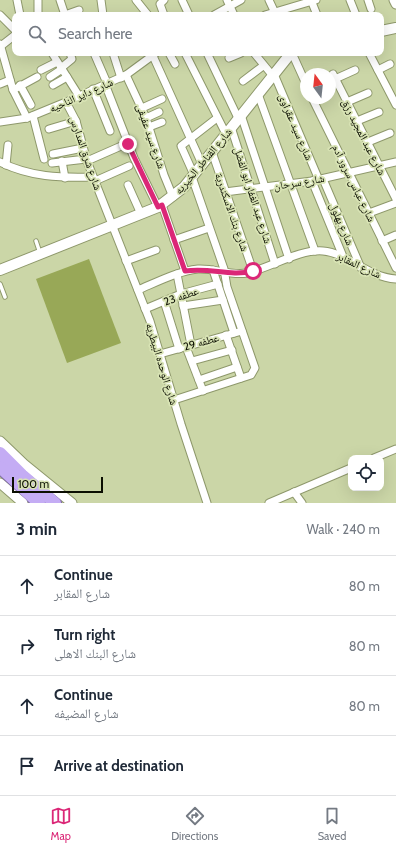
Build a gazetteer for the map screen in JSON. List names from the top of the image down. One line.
{"streets":{"main road":["شارع القناطر الخيريه"],"street":["شارع داير الناحيه","شارع سيد عقراوى","شارع سيد عفيفى","شارع عبد المجيد رزق","شارع شرق المدارس","شارع سرحان","شارع عباس سرور آدم","شارع عبد الغفار ابو الفضل","شارع بنك الاسكندرية","شارع بهلول","شارع المقابر","عطفه 23","عطفه 29","شارع الوحده البيطريه"]},"crossings":[["شارع داير الناحيه","شارع سيد عفيفى"],["شارع داير الناحيه","شارع شرق المدارس"],["شارع سيد عقراوى","شارع القناطر الخيريه"],["شارع سيد عقراوى","شارع سرحان"],["شارع سيد عقراوى","شارع بهلول"],["شارع سيد عفيفى","شارع القناطر الخيريه"],["شارع عبد المجيد رزق","شارع سرحان"],["شارع شرق المدارس","شارع القناطر الخيريه"],["شارع شرق المدارس","شارع الوحده البيطريه"],["شارع القناطر الخيريه","شارع عبد الغفار ابو الفضل"],["شارع القناطر الخيريه","شارع بنك الاسكندرية"],["شارع القناطر الخيريه","شارع الوحده البيطريه"],["شارع سرحان","شارع عباس سرور آدم"],["شارع سرحان","شارع عبد الغفار ابو الفضل"],["شارع سرحان","شارع بنك الاسكندرية"],["شارع سرحان","شارع بهلول"],["شارع عبد الغفار ابو الفضل","شارع المقابر"],["شارع بنك الاسكندرية","شارع المقابر"],["شارع بهلول","شارع المقابر"],["شارع المقابر","شارع الوحده البيطريه"],["عطفه 23","شارع الوحده البيطريه"],["عطفه 29","شارع الوحده البيطريه"]],"scale_bar":"100 m","north":"top","page":{"search":"Search here","scale":"100 m","heading":["3 min","Walk · 240 m"],"list":[["Continue","شارع المقابر","80 m"],["Turn right","شارع البنك الاهلى","80 m"],["Continue","شارع المضيفه","80 m"],"Arrive at destination"],"nav":["Map","Directions","Saved"]}}
